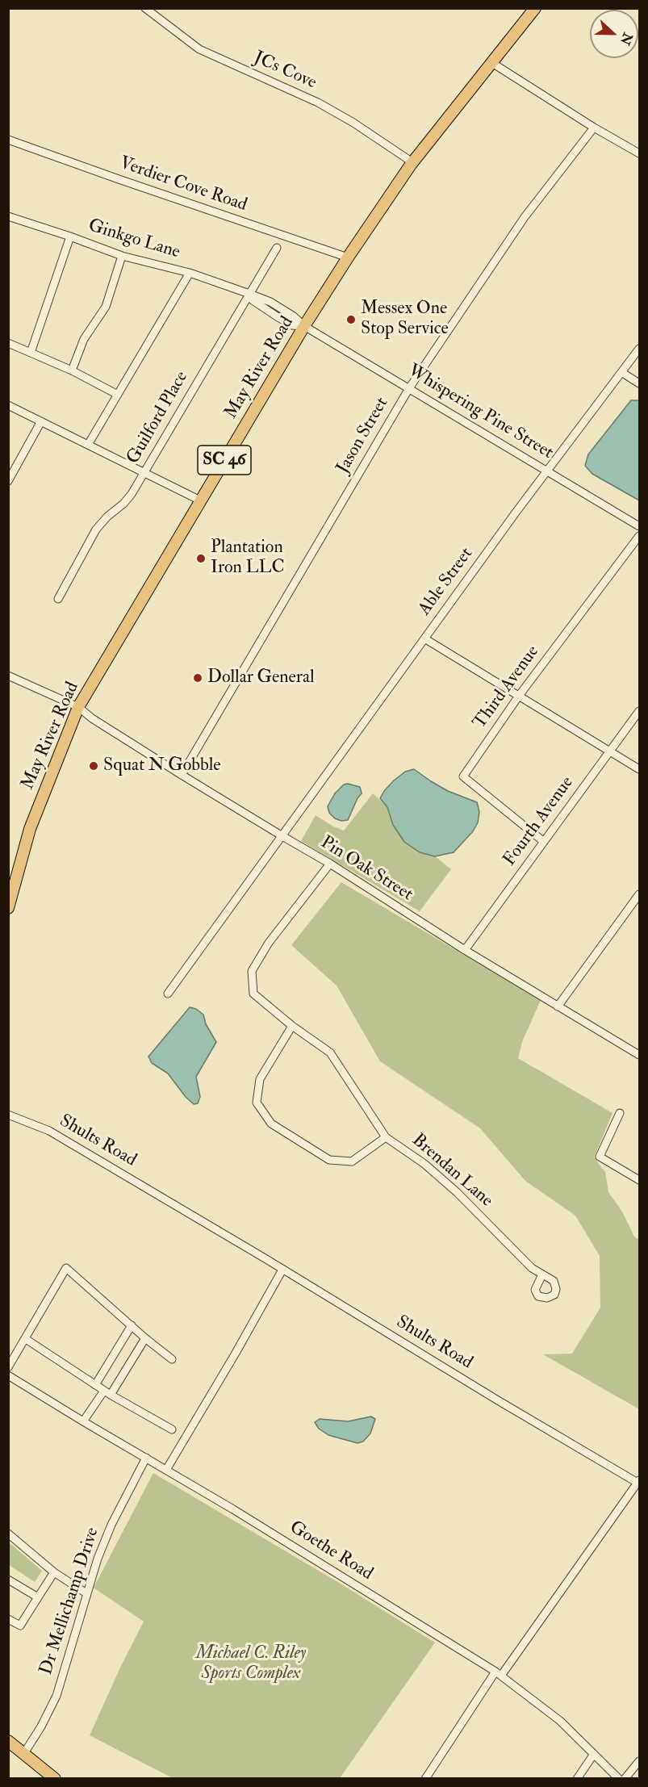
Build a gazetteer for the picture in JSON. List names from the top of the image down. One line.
{"streets":{"main road":["May River Road","SC 46"],"street":["JCs Cove","Verdier Cove Road","Ginkgo Lane","Whispering Pine Street","Guilford Place","Jason Street","Able Street","Third Avenue","Fourth Avenue","Pin Oak Street","Shults Road","Brendan Lane","Goethe Road","Dr Mellichamp Drive"]},"crossings":[["JCs Cove","May River Road"],["Verdier Cove Road","May River Road"],["Ginkgo Lane","May River Road"],["Ginkgo Lane","Whispering Pine Street"],["Ginkgo Lane","Guilford Place"],["May River Road","Whispering Pine Street"],["May River Road","Pin Oak Street"],["Whispering Pine Street","Jason Street"],["Whispering Pine Street","Able Street"],["Jason Street","Pin Oak Street"],["Able Street","Pin Oak Street"],["Third Avenue","Fourth Avenue"],["Fourth Avenue","Pin Oak Street"],["Pin Oak Street","Brendan Lane"],["Shults Road","Goethe Road"],["Goethe Road","Dr Mellichamp Drive"]],"parks":["Michael C. Riley Sports Complex"],"places":["Messex One Stop Service","Plantation Iron LLC","Dollar General","Squat N Gobble"],"north":"right"}
